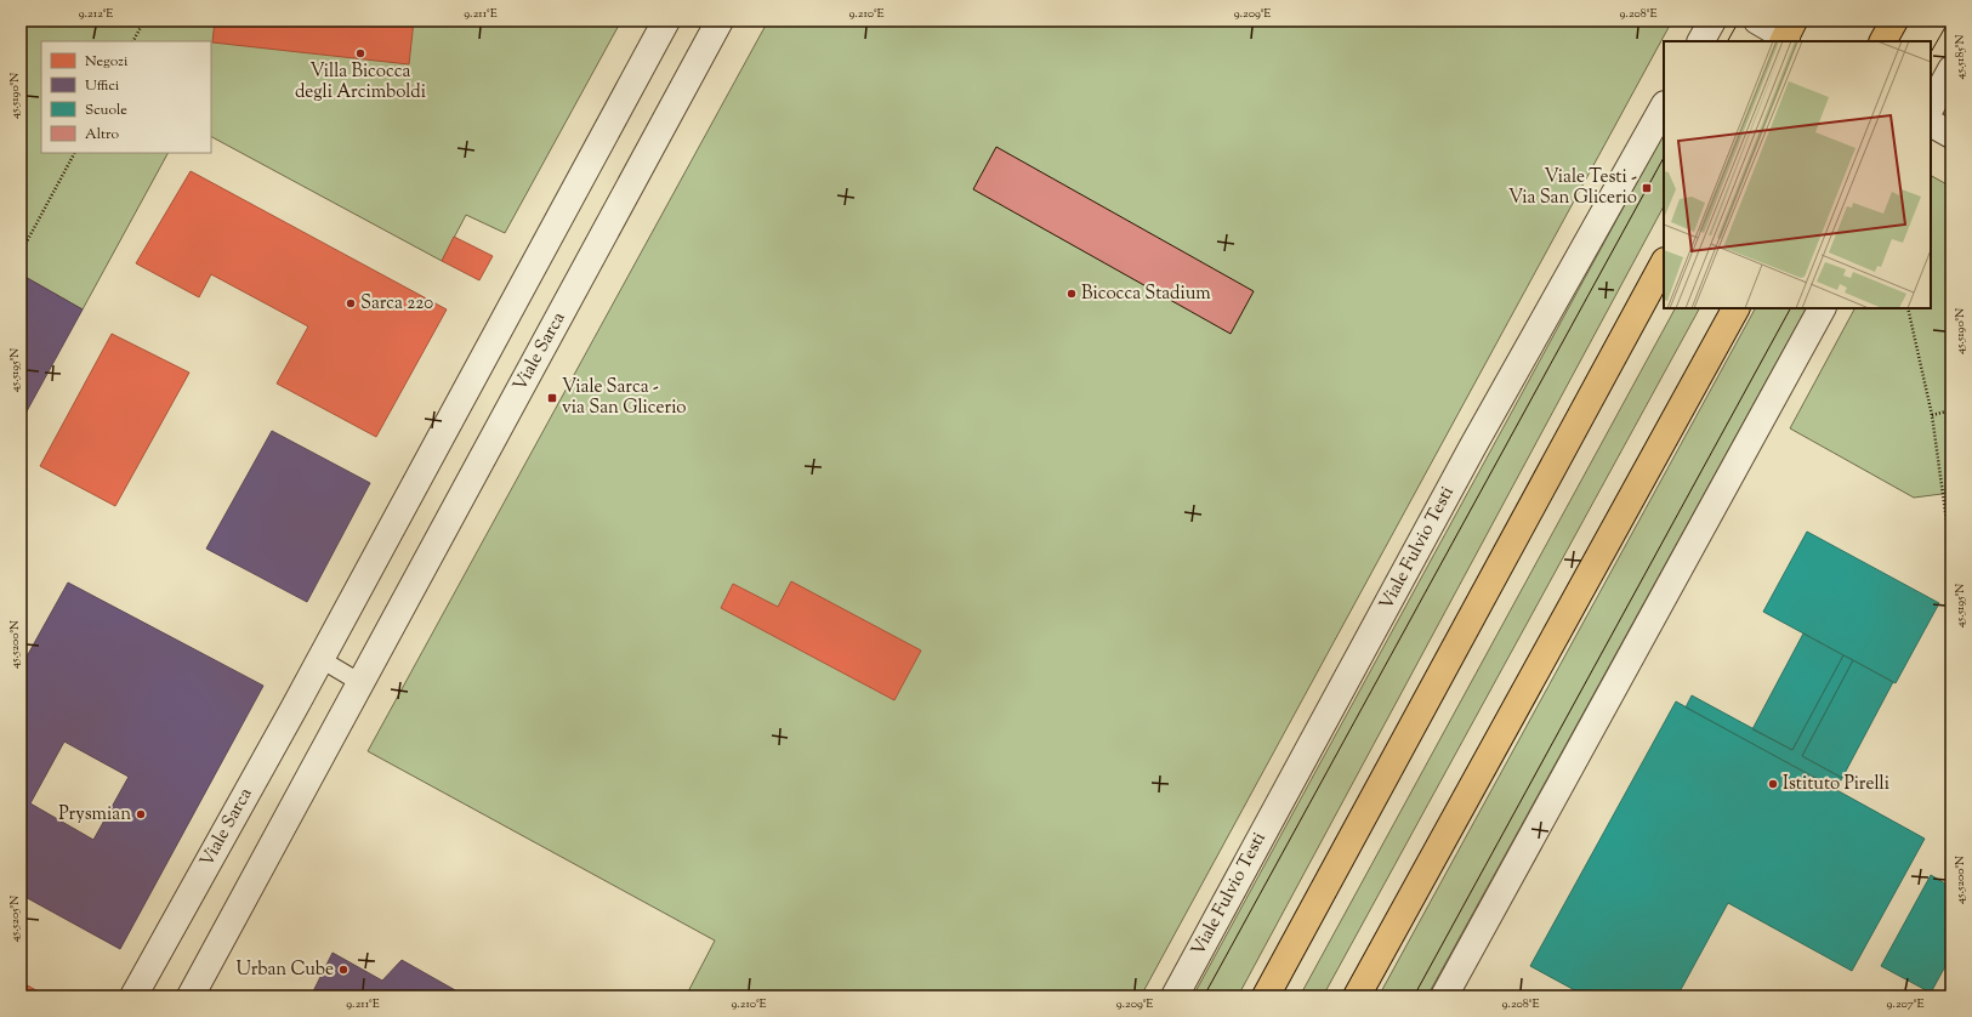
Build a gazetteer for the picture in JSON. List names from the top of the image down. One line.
{"streets":{"street":["Viale Sarca","Viale Fulvio Testi"]},"places":{"other":["Villa Bicocca degli Arcimboldi","Bicocca Stadium","Sarca 220","Istituto Pirelli","Prysmian","Urban Cube"],"transit":["Viale Testi - Via San Glicerio","Viale Sarca - via San Glicerio"]},"legend":["Negozi","Uffici","Scuole","Altro"],"coordinates":["9.212°E","9.211°E","9.210°E","9.209°E","9.208°E","45.5185°N","45.5190°N","45.5195°N","45.5200°N","45.5205°N","9.207°E"]}
